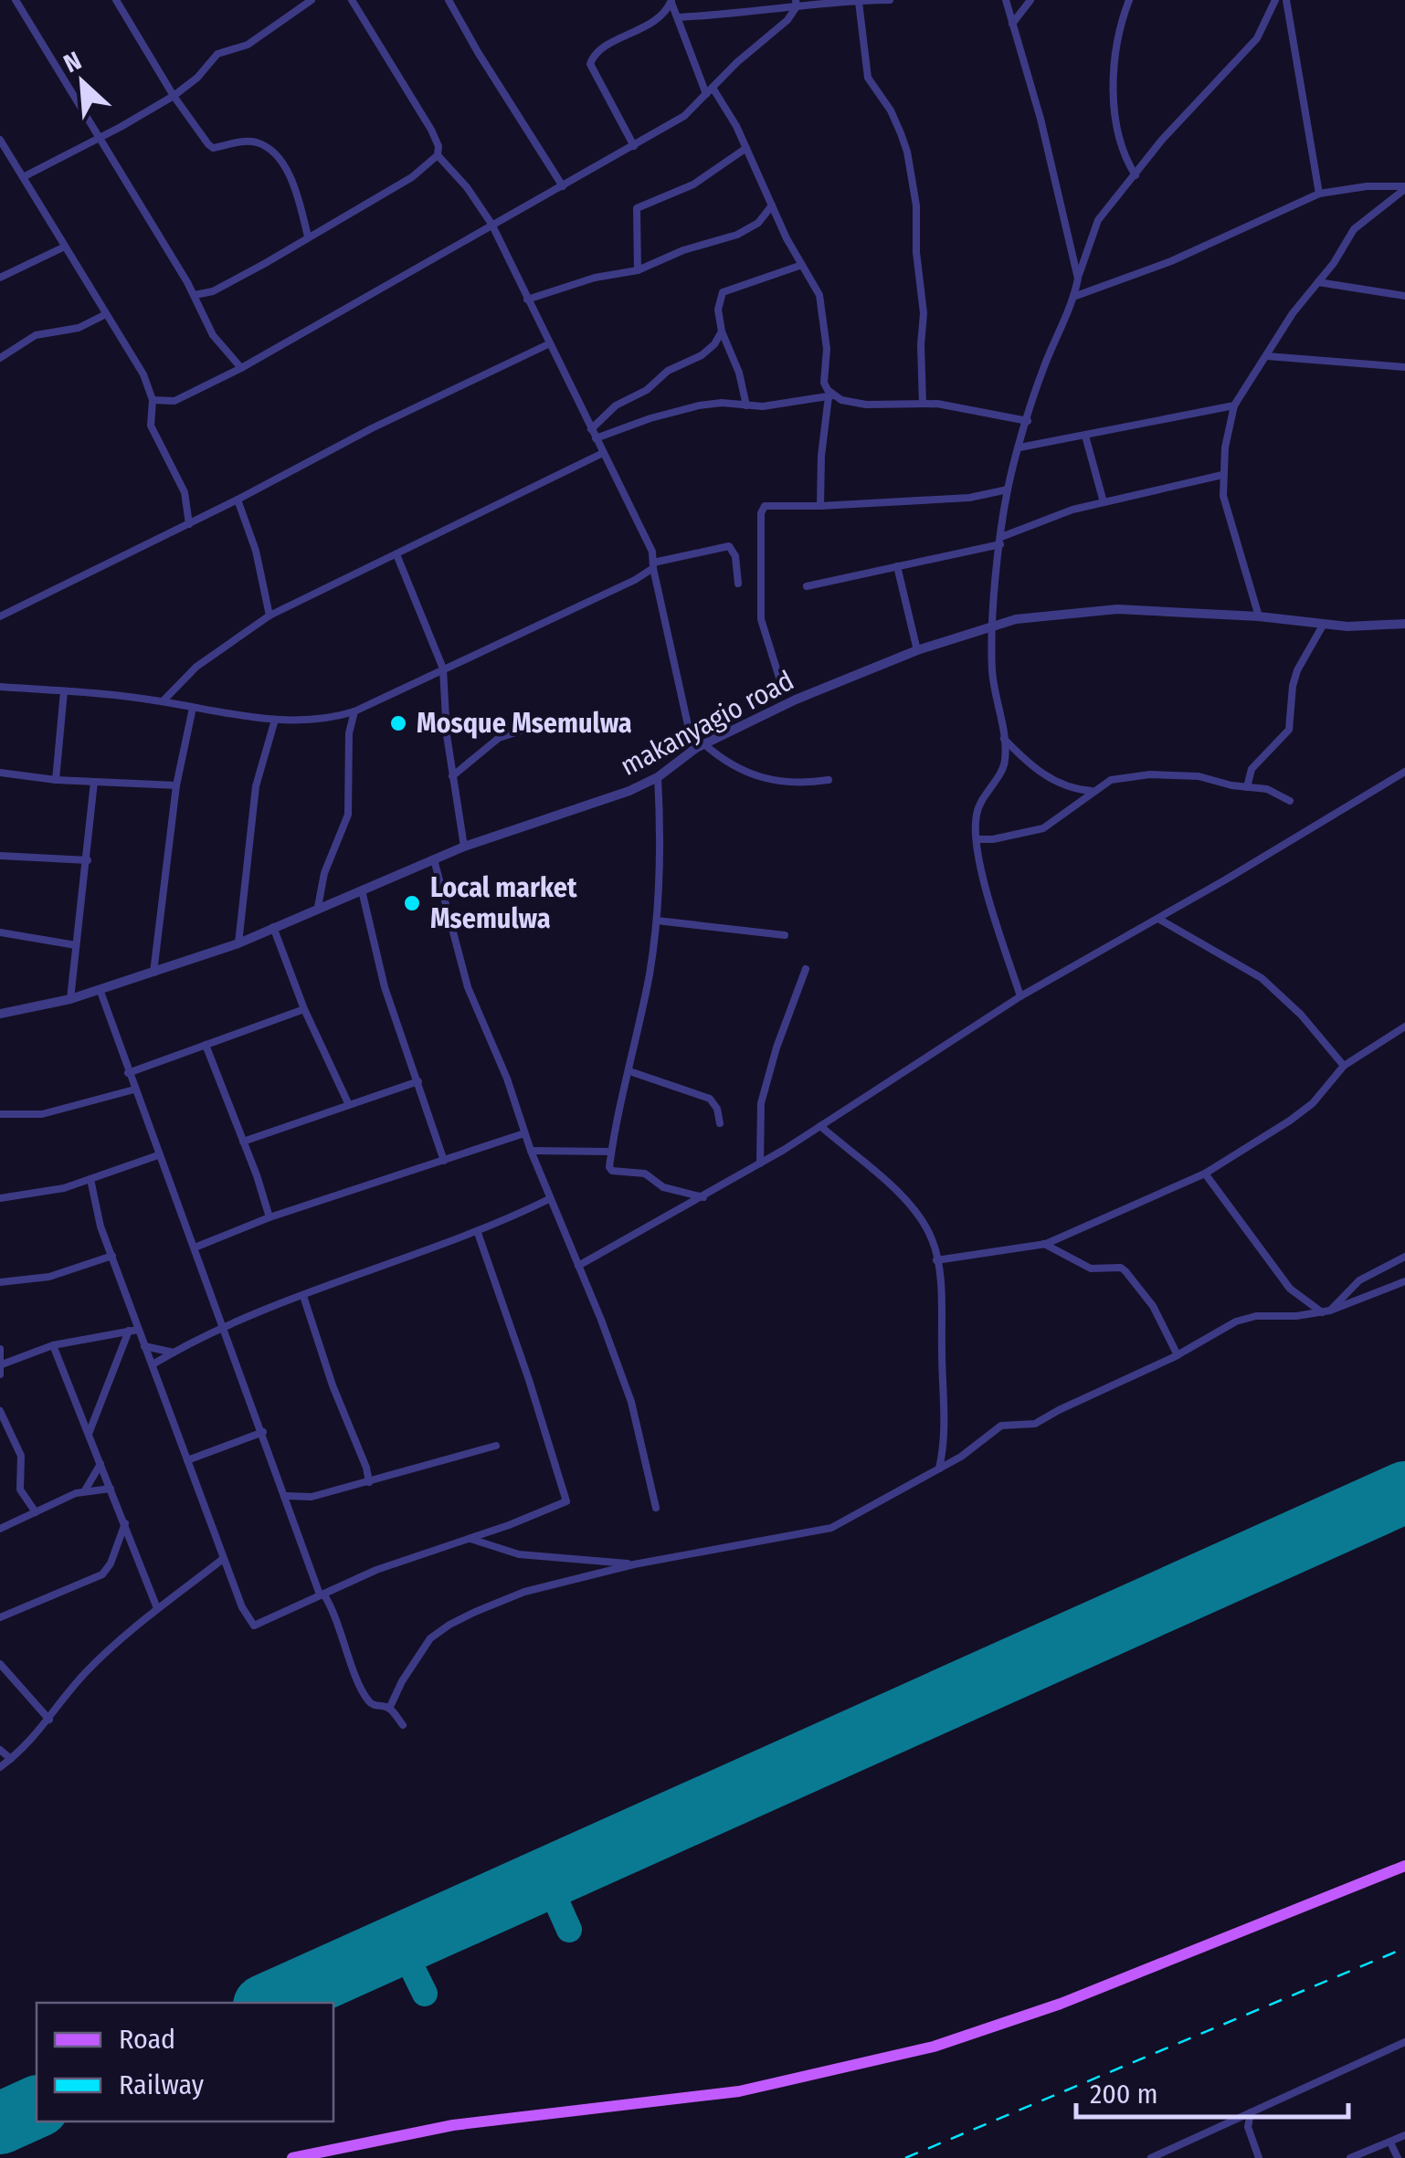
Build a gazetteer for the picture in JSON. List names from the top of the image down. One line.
{"streets":{"street":["makanyagio road"]},"places":["Mosque Msemulwa","Local market Msemulwa"],"legend":["Road","Railway"],"scale_bar":"200 m","north":"top left"}
